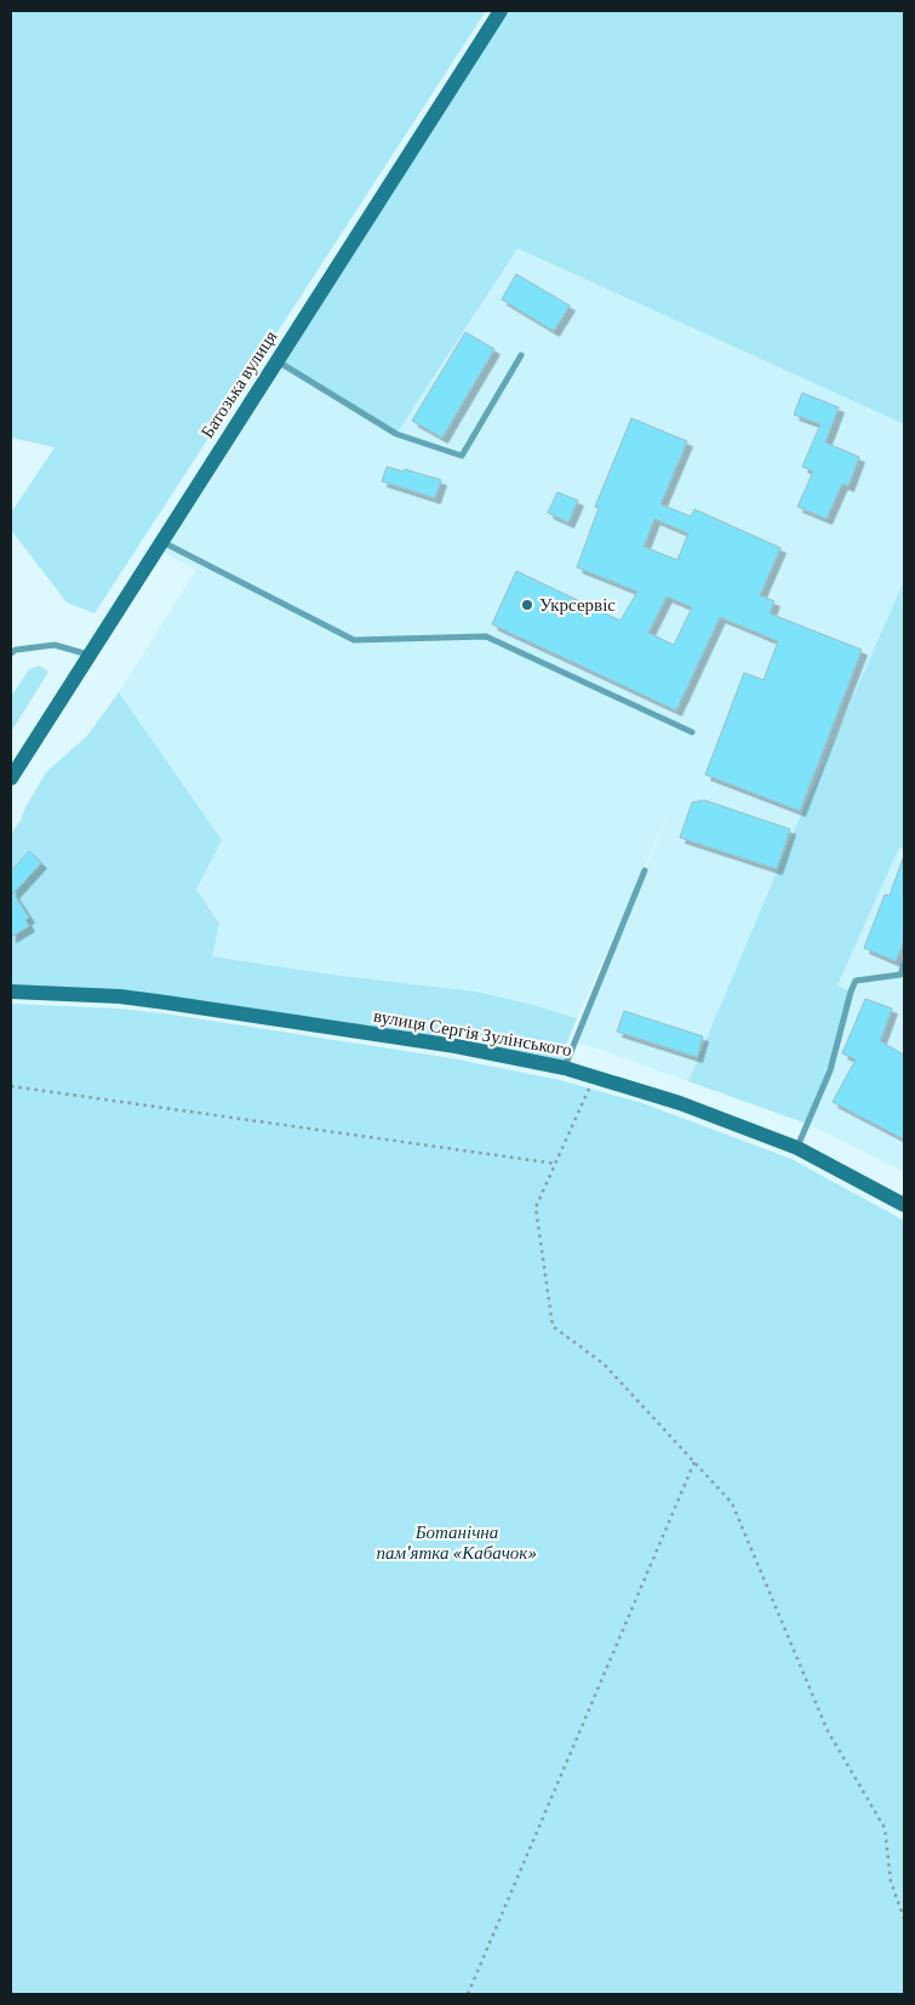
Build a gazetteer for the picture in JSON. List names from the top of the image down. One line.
{"streets":{"street":["Батозька вулиця","вулиця Сергія Зулінського"]},"parks":["Ботанічна пам'ятка «Кабачок»"],"places":["Укрсервіс"]}
